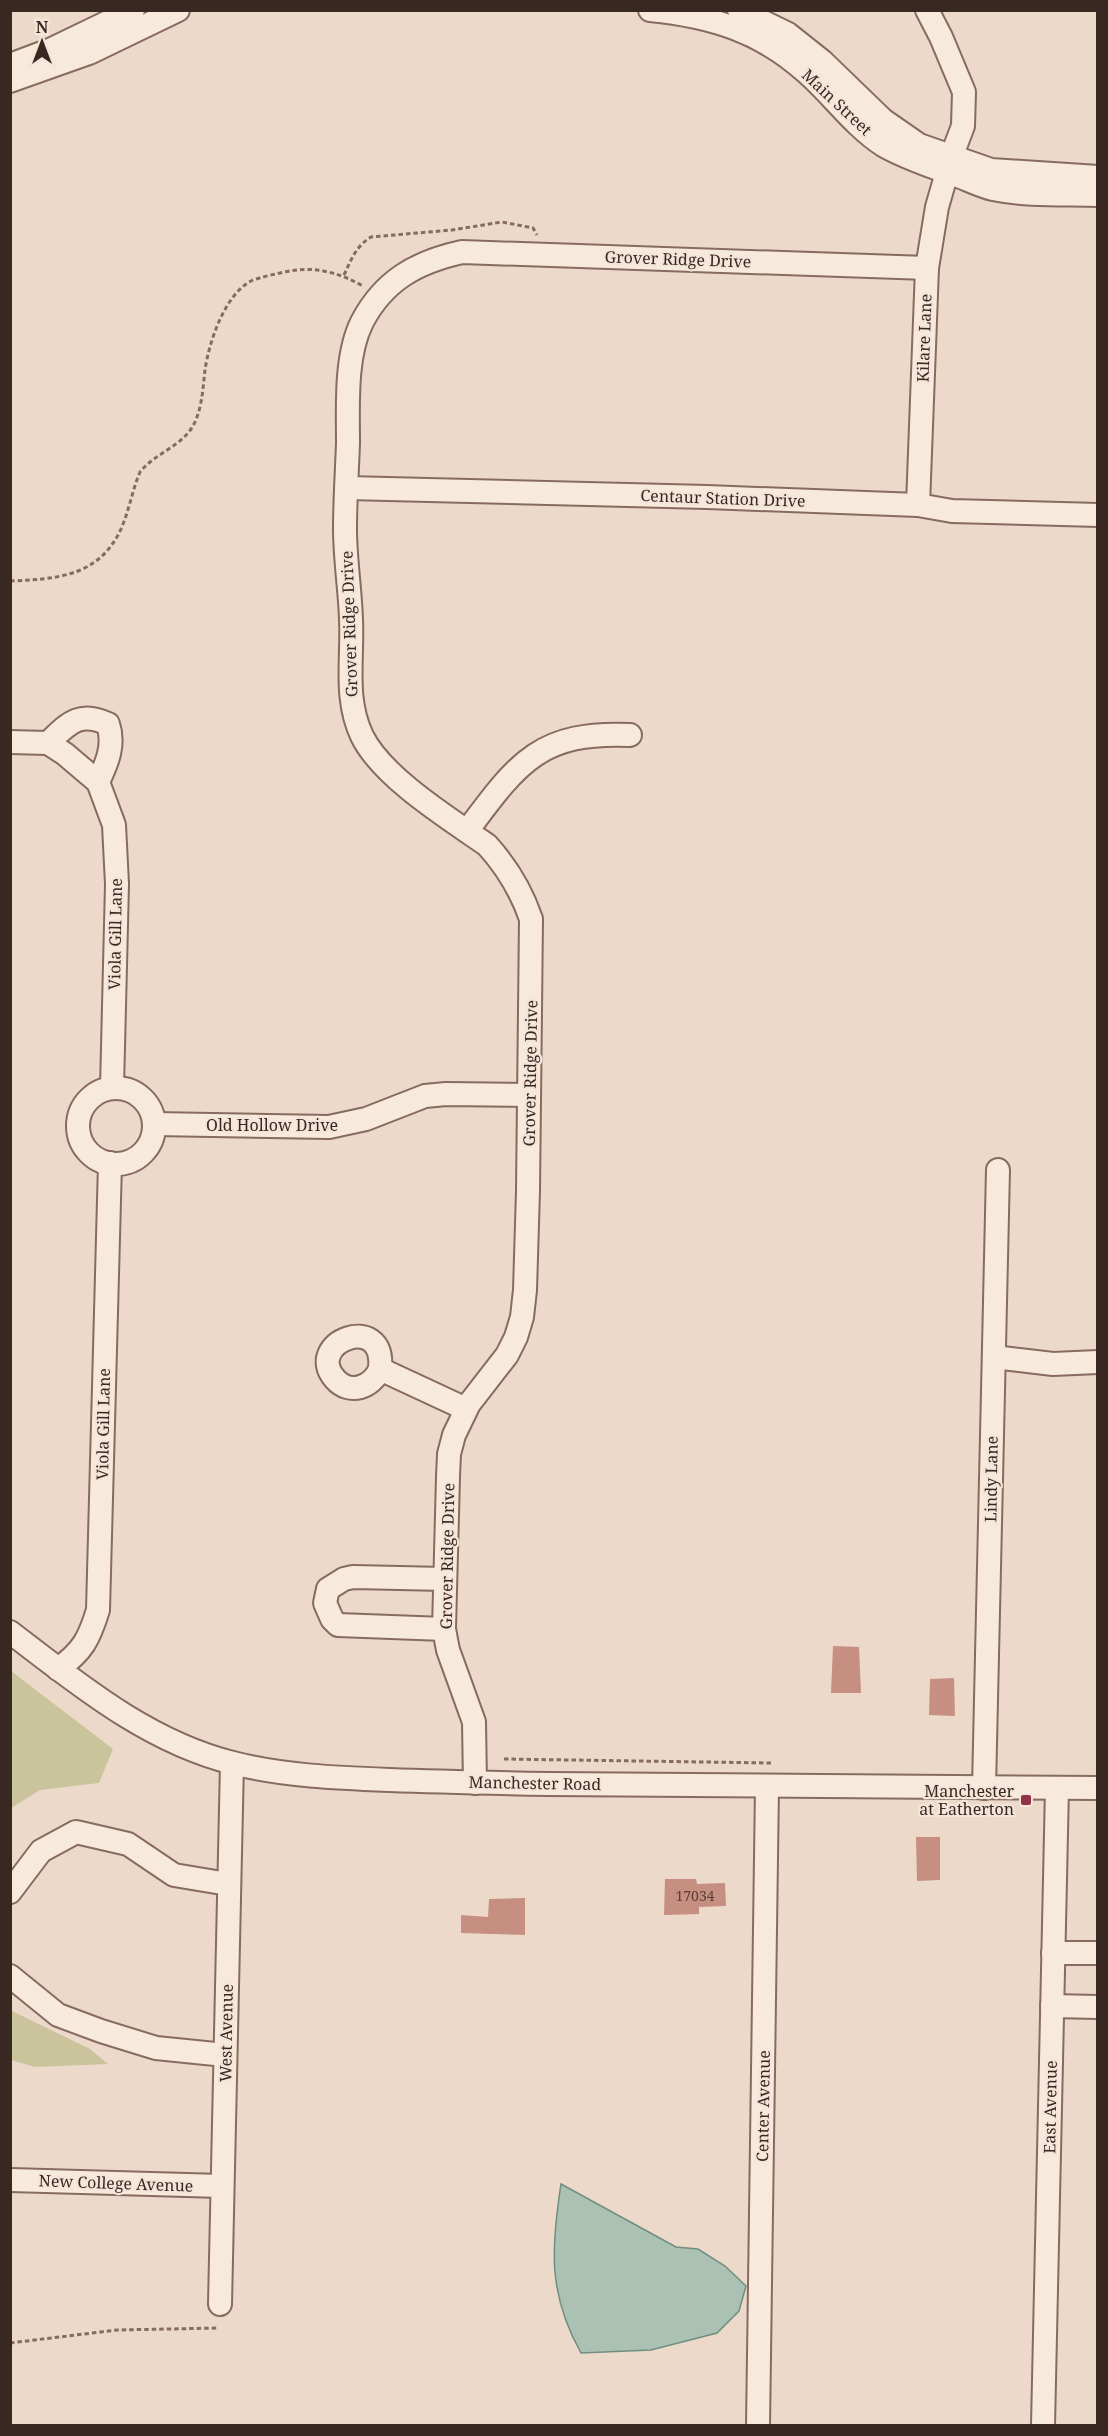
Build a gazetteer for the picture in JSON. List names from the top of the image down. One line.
{"streets":{"street":["Main Street","Grover Ridge Drive","Kilare Lane","Centaur Station Drive","Viola Gill Lane","Old Hollow Drive","Lindy Lane","Manchester Road","West Avenue","Center Avenue","East Avenue","New College Avenue"]},"crossings":[["Main Street","Kilare Lane"],["Grover Ridge Drive","Kilare Lane"],["Grover Ridge Drive","Centaur Station Drive"],["Grover Ridge Drive","Old Hollow Drive"],["Grover Ridge Drive","Manchester Road"],["Kilare Lane","Centaur Station Drive"],["Viola Gill Lane","Old Hollow Drive"],["Viola Gill Lane","Manchester Road"],["Lindy Lane","Manchester Road"],["Manchester Road","West Avenue"],["Manchester Road","Center Avenue"],["Manchester Road","East Avenue"],["West Avenue","New College Avenue"]],"places":{"transit":["Manchester at Eatherton"]},"house_numbers":["17034"],"north":"top"}
